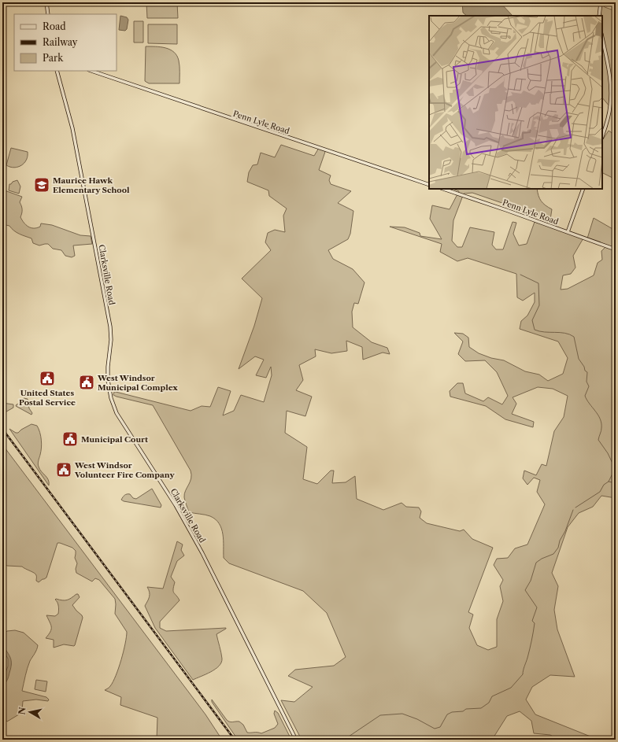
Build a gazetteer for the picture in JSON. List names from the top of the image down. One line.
{"streets":{"street":["Penn Lyle Road","Clarksville Road"]},"places":{"school or university":["Maurice Hawk Elementary School"],"public building":["United States Postal Service","West Windsor Municipal Complex","Municipal Court","West Windsor Volunteer Fire Company"]},"legend":["Road","Railway","Park"],"north":"left"}
